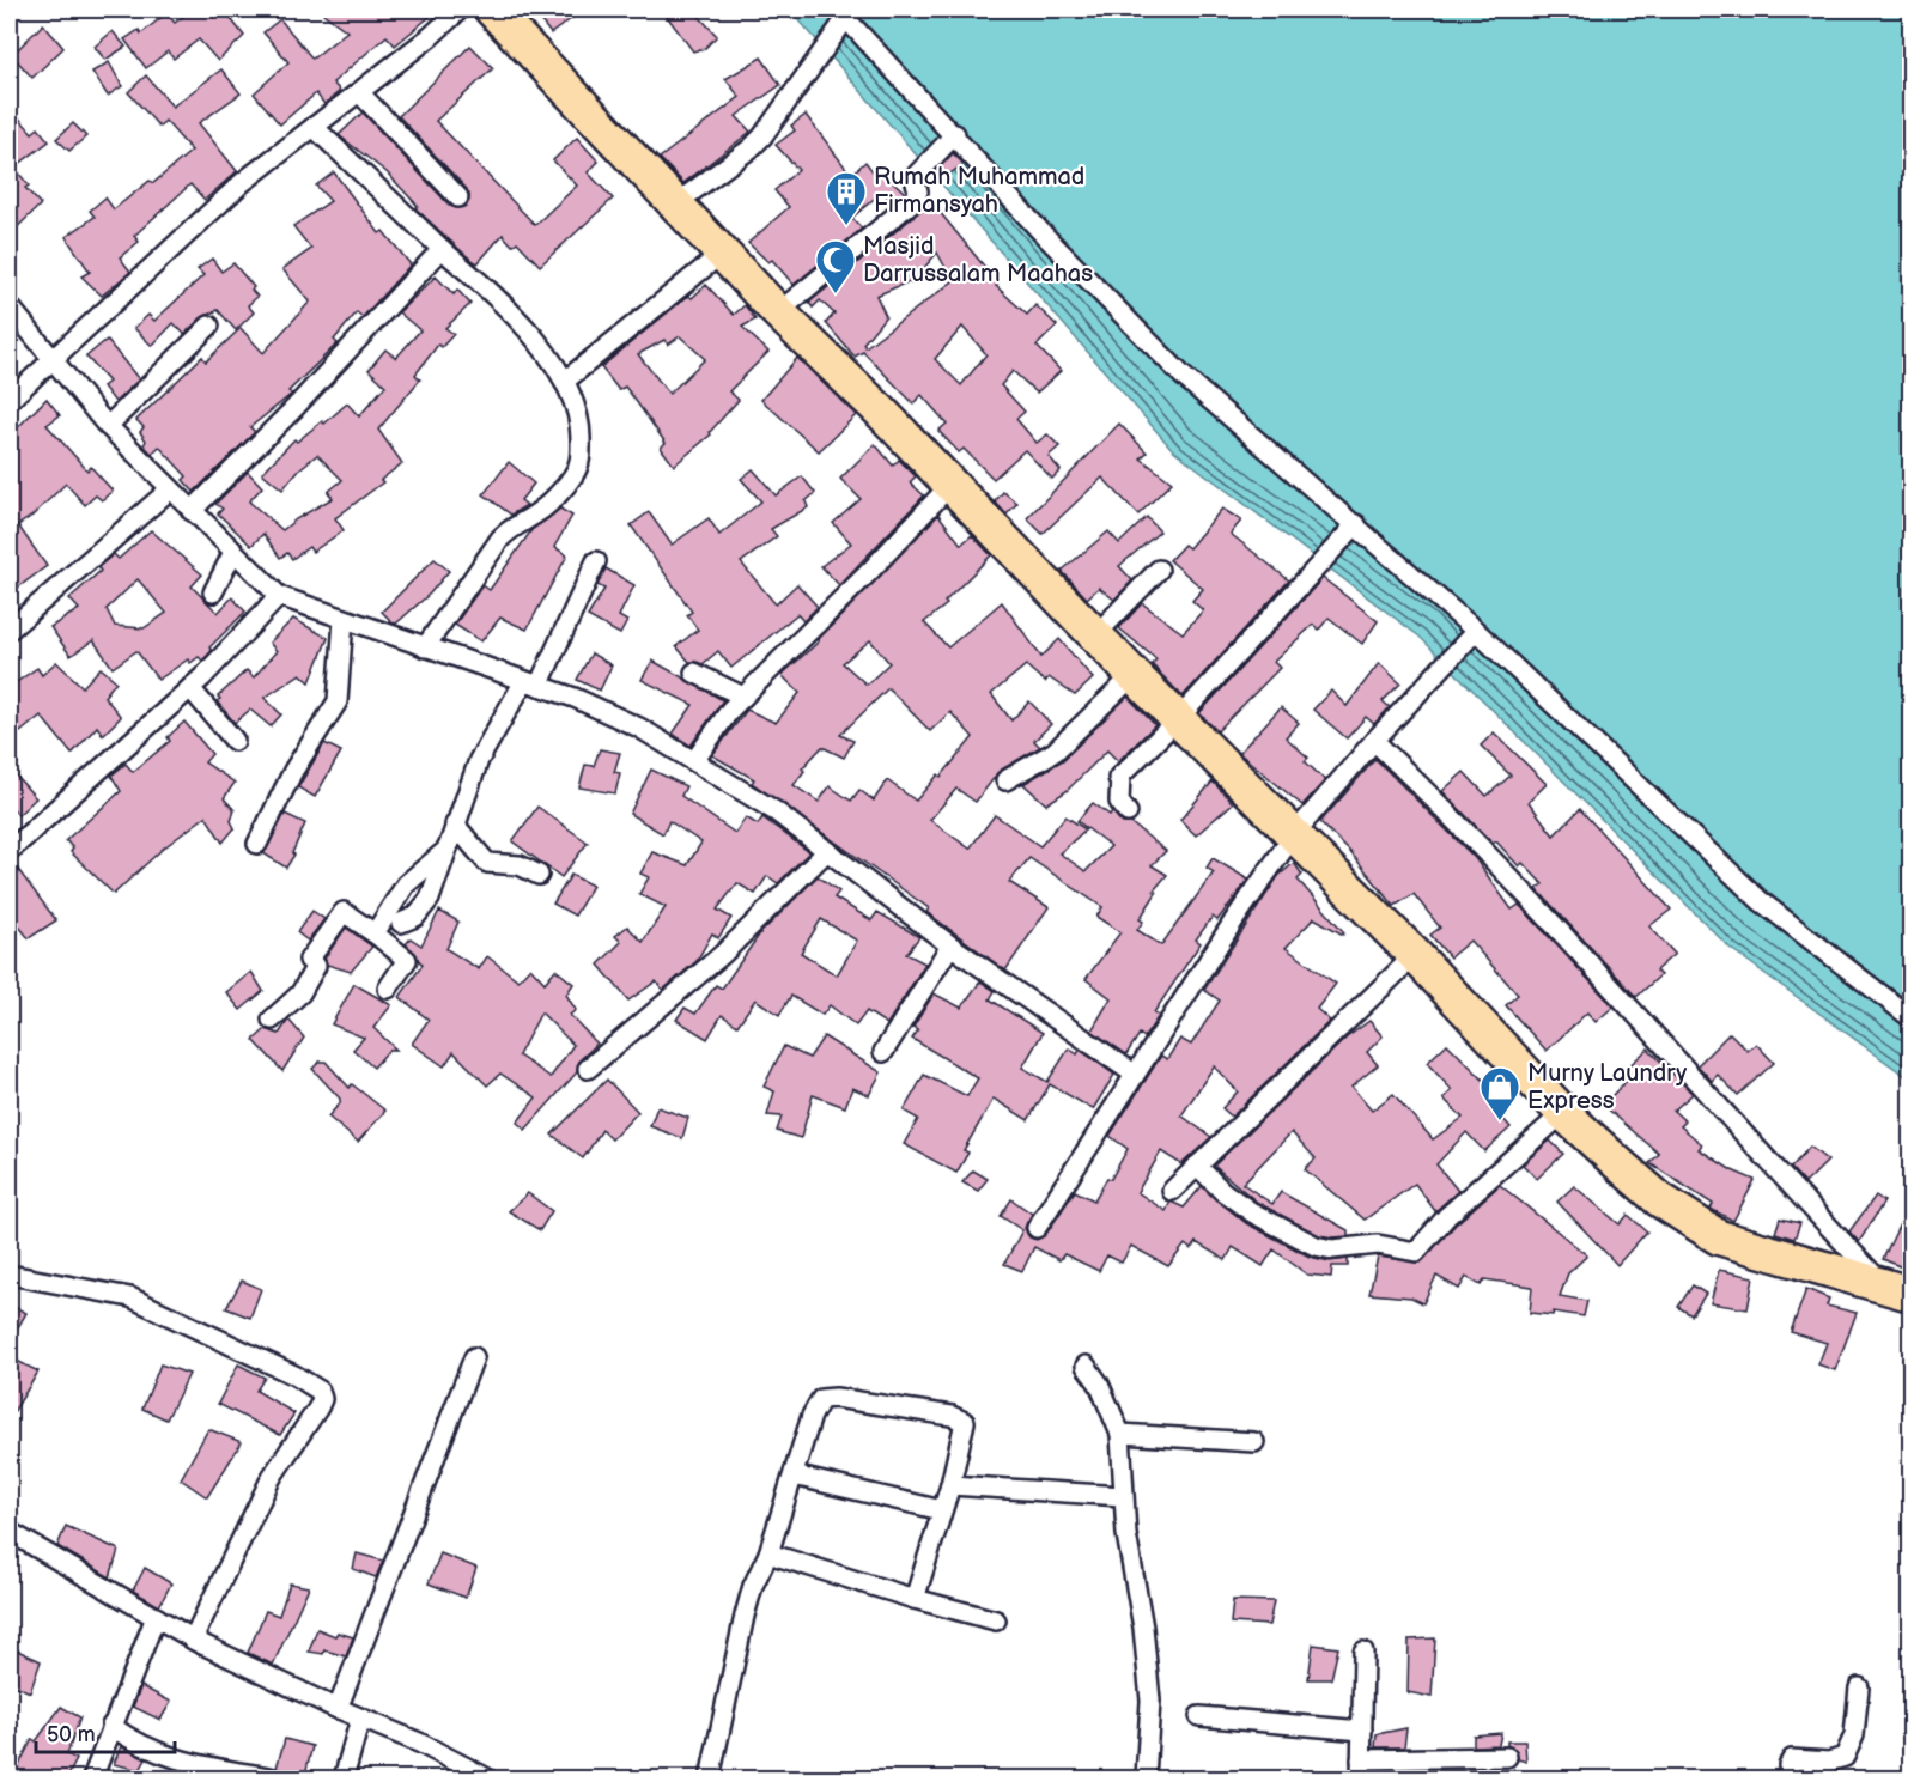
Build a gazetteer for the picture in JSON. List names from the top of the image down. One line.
{"places":{"building":["Rumah Muhammad Firmansyah"],"mosque":["Masjid Darrussalam Maahas"],"shop":["Murny Laundry Express"]},"scale_bar":"50 m"}
